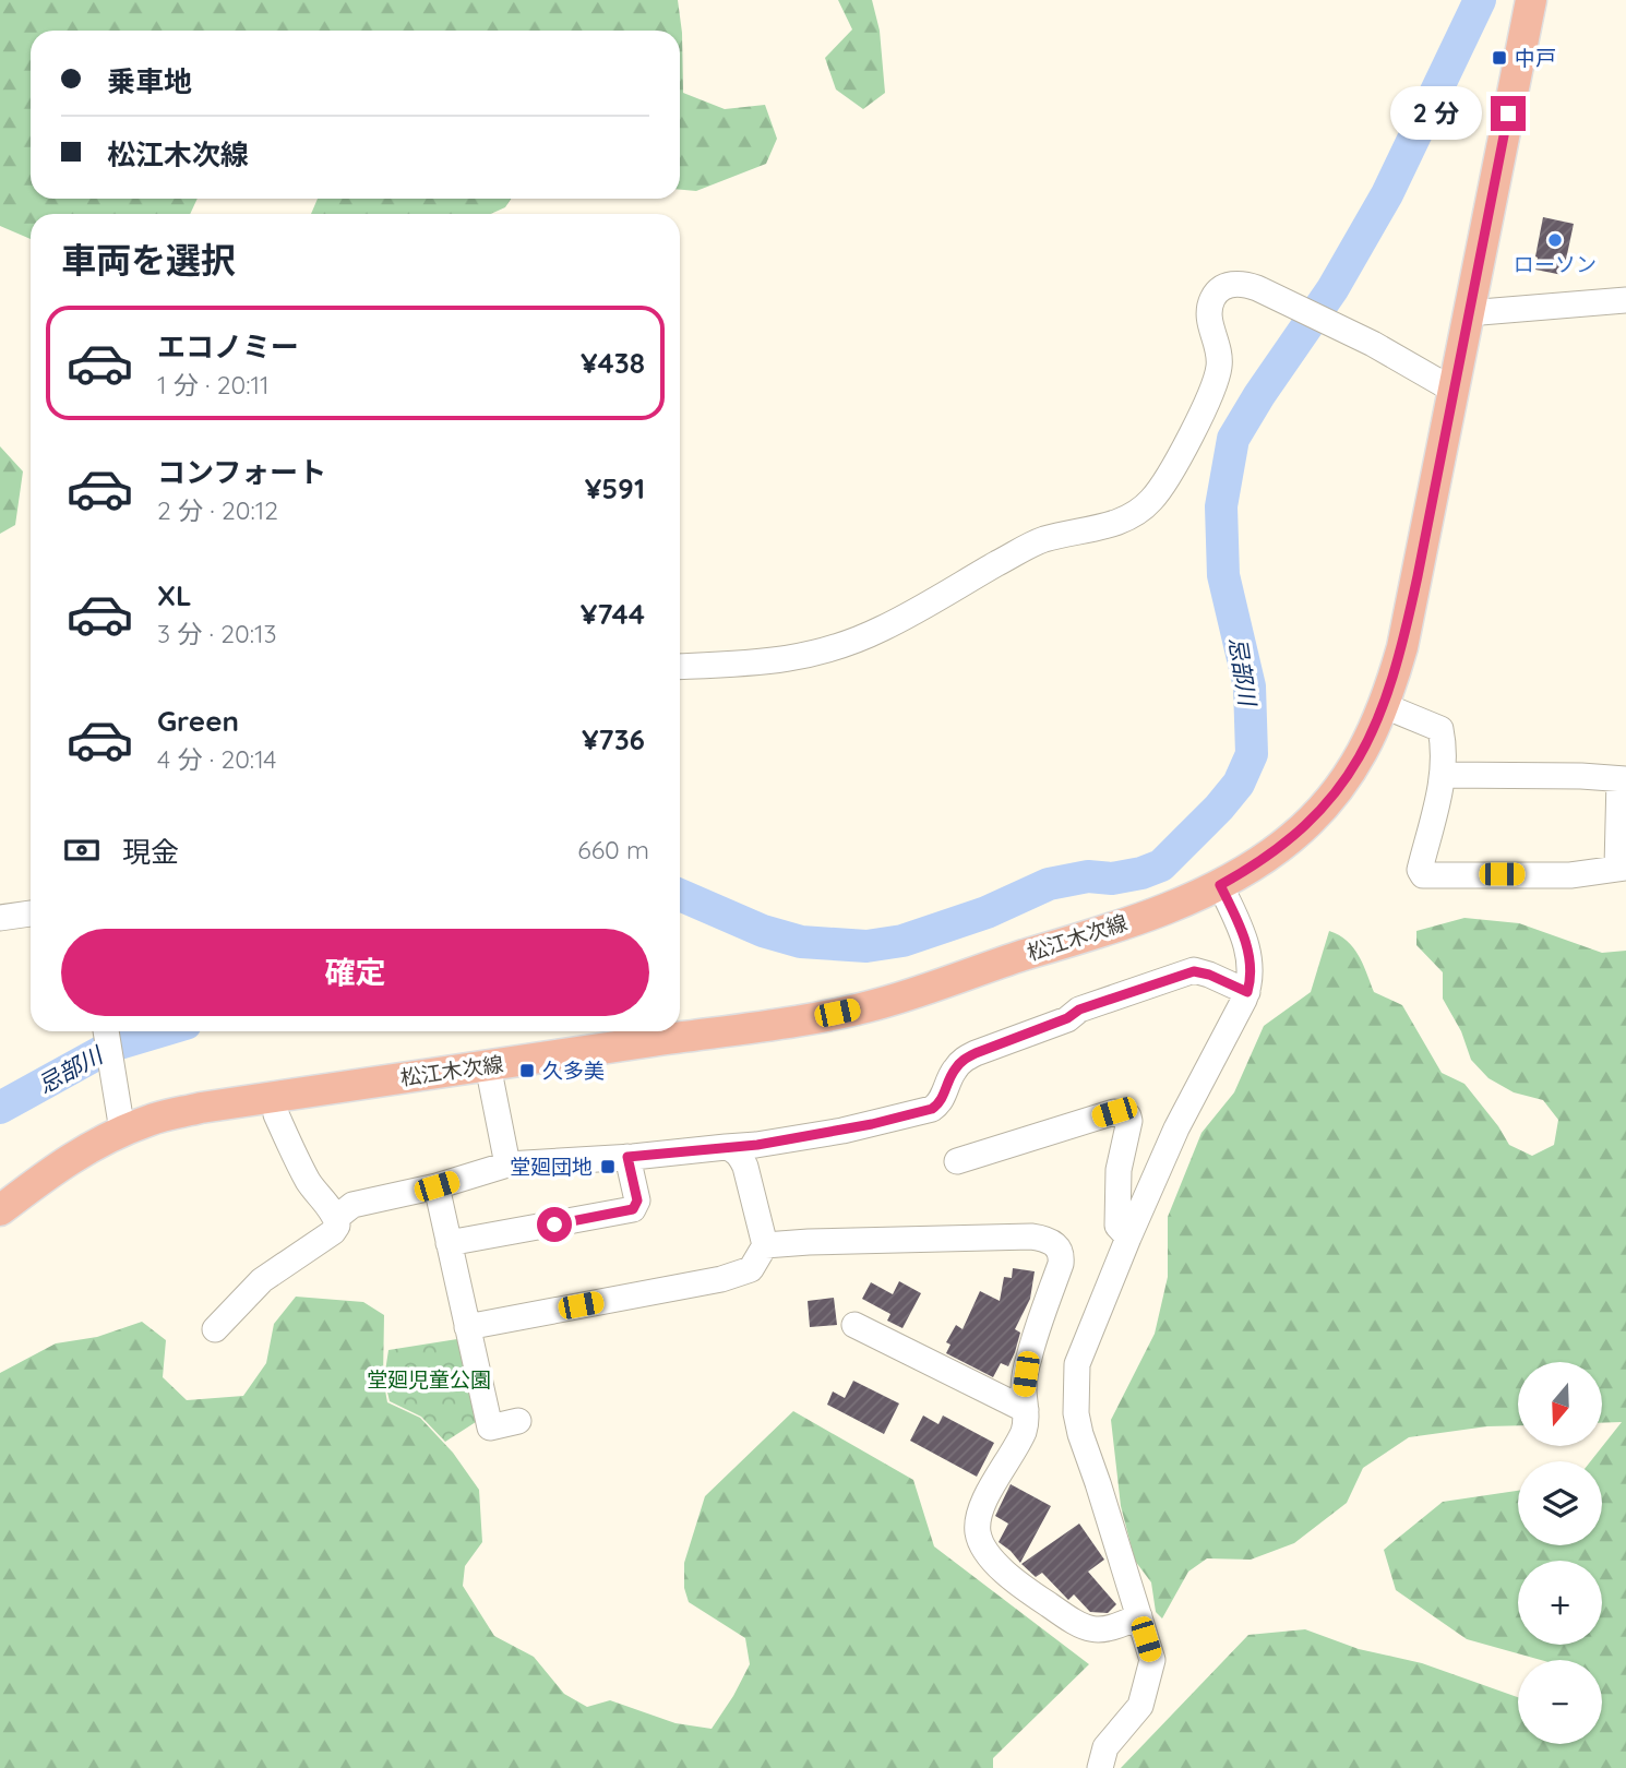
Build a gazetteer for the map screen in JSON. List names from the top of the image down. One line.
{"streets":{"main road":["松江木次線"]},"water":["忌部川"],"parks":["堂廻児童公園"],"places":{"transit":["中戸","久多美","堂廻団地"],"other":["ローソン"]},"north":"bottom","page":{"banner":["乗車地","松江木次線"],"bubble":"2 分","heading":"車両を選択","list":[{"name":"エコノミー","note":"1 分 · 20:11","value":"¥438"},{"name":"コンフォート","note":"2 分 · 20:12","value":"¥591"},{"name":"XL","note":"3 分 · 20:13","value":"¥744"},{"name":"Green","note":"4 分 · 20:14","value":"¥736"}],"pay":["現金","660 m"],"buttons":"確定","map_buttons":["+","−"]}}
